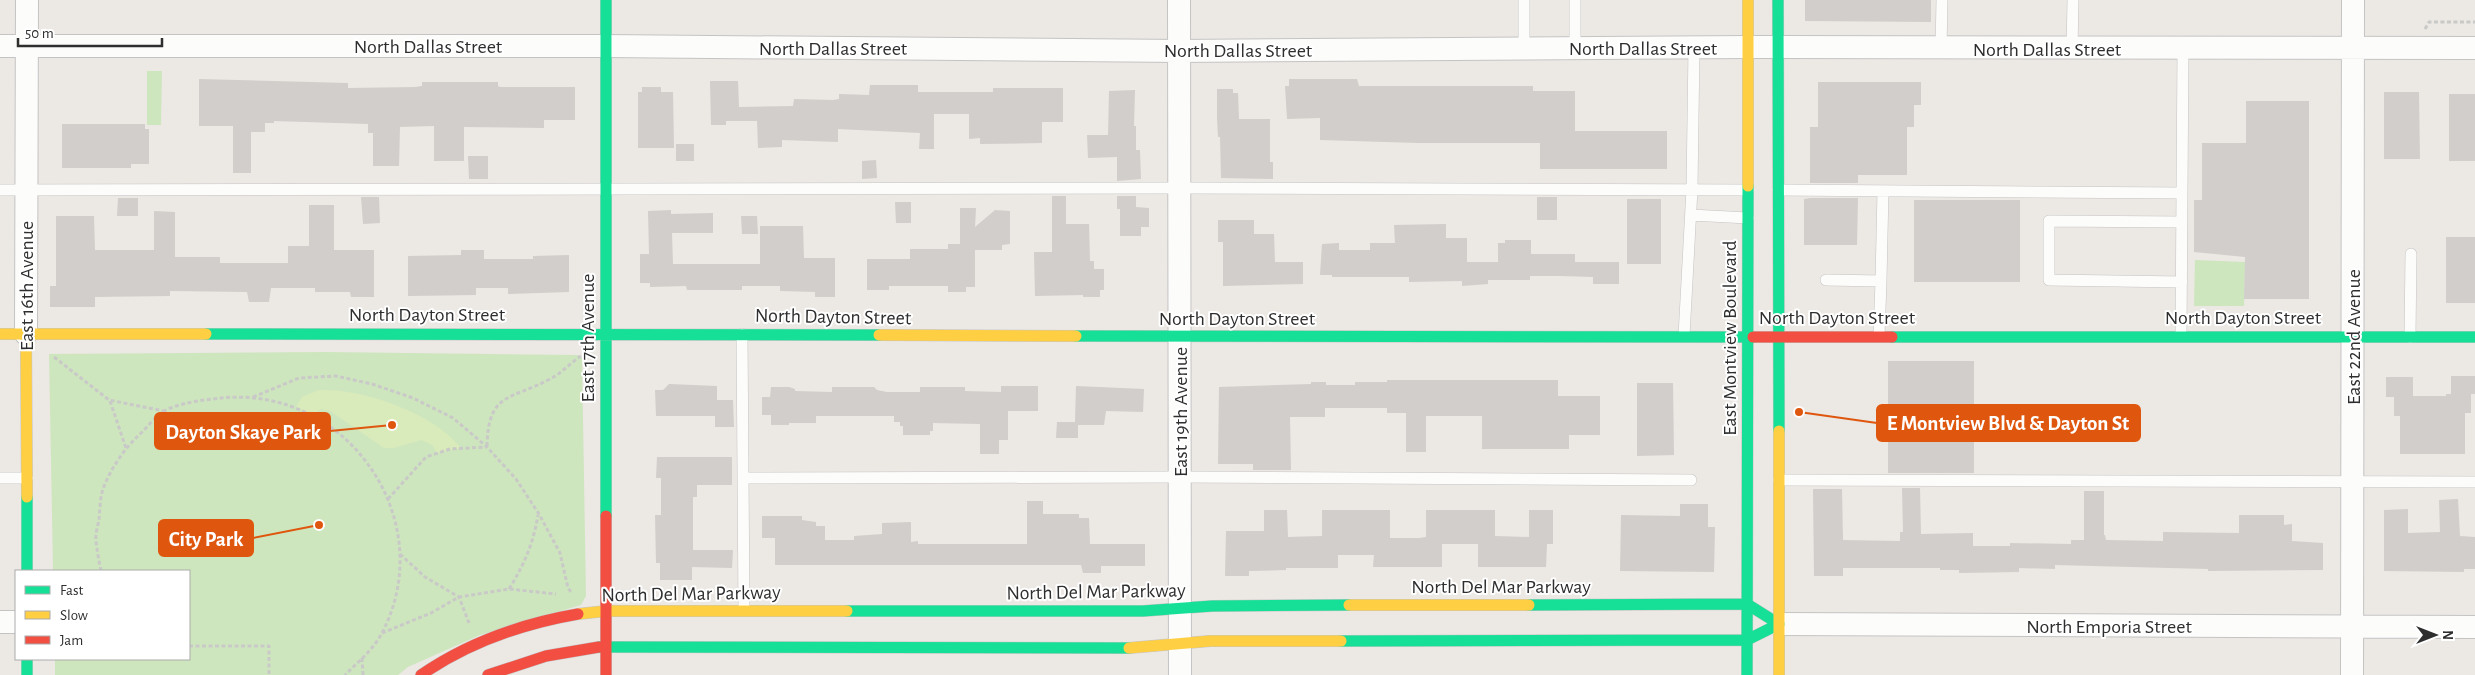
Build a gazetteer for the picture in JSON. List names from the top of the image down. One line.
{"streets":{"street":["North Dallas Street","East 16th Avenue","North Dayton Street","East 22nd Avenue","East 17th Avenue","East Montview Boulevard","East 19th Avenue","North Del Mar Parkway","North Emporia Street"]},"crossings":[["North Dallas Street","East 16th Avenue"],["North Dallas Street","East 22nd Avenue"],["North Dallas Street","East 17th Avenue"],["North Dallas Street","East Montview Boulevard"],["North Dallas Street","East 19th Avenue"],["East 16th Avenue","North Dayton Street"],["North Dayton Street","East 22nd Avenue"],["North Dayton Street","East 17th Avenue"],["North Dayton Street","East Montview Boulevard"],["North Dayton Street","East 19th Avenue"],["East 22nd Avenue","North Emporia Street"],["East 17th Avenue","North Del Mar Parkway"],["East Montview Boulevard","North Del Mar Parkway"],["East Montview Boulevard","North Emporia Street"],["East 19th Avenue","North Del Mar Parkway"]],"places":["E Montview Blvd & Dayton St","Dayton Skaye Park","City Park"],"legend":["Fast","Slow","Jam"],"scale_bar":"50 m","north":"right"}
